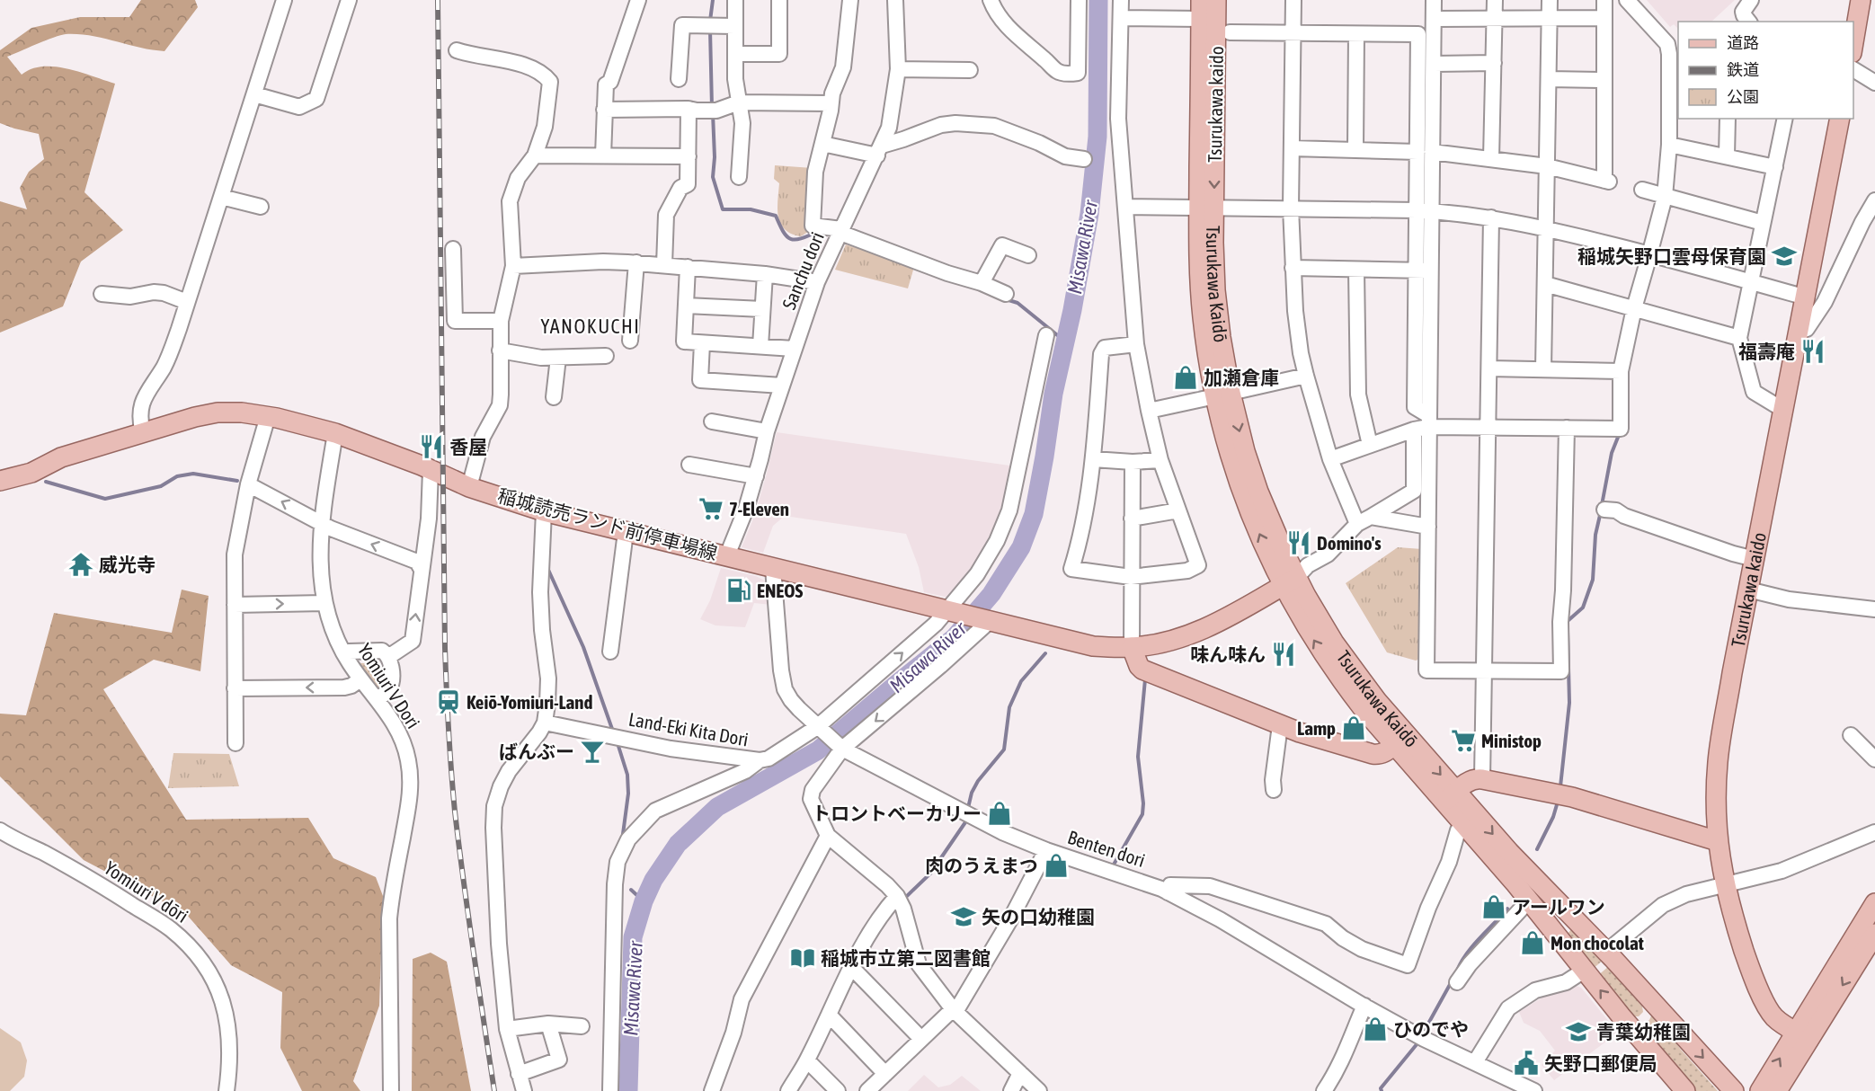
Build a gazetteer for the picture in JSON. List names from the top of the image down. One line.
{"streets":{"main road":["Tsurukawa kaido","Tsurukawa Kaidō","稲城読売ランド前停車場線"],"street":["Sanchu dori","Yomiuri V Dori","Land-Eki Kita Dori","Benten dori","Yomiuri V dōri"]},"crossings":[["Tsurukawa kaido","Tsurukawa Kaidō"],["Sanchu dori","稲城読売ランド前停車場線"],["Tsurukawa Kaidō","稲城読売ランド前停車場線"],["稲城読売ランド前停車場線","Yomiuri V Dori"],["稲城読売ランド前停車場線","Land-Eki Kita Dori"],["稲城読売ランド前停車場線","Benten dori"],["Land-Eki Kita Dori","Benten dori"]],"districts":["YANOKUCHI"],"water":["Misawa River"],"places":{"school or university":["稲城矢野口雲母保育園","矢の口幼稚園","青葉幼稚園"],"restaurant":["福壽庵","香屋","Domino's","味ん味ん"],"shop":["加瀬倉庫","Lamp","トロントベーカリー","肉のうえまつ","アールワン","Mon chocolat","ひのでや"],"supermarket":["7-Eleven","Ministop"],"temple":["威光寺"],"fuel station":["ENEOS"],"station":["Keiō-Yomiuri-Land"],"bar":["ばんぶー"],"library":["稲城市立第二図書館"],"public building":["矢野口郵便局"]},"legend":["道路","鉄道","公園"]}
